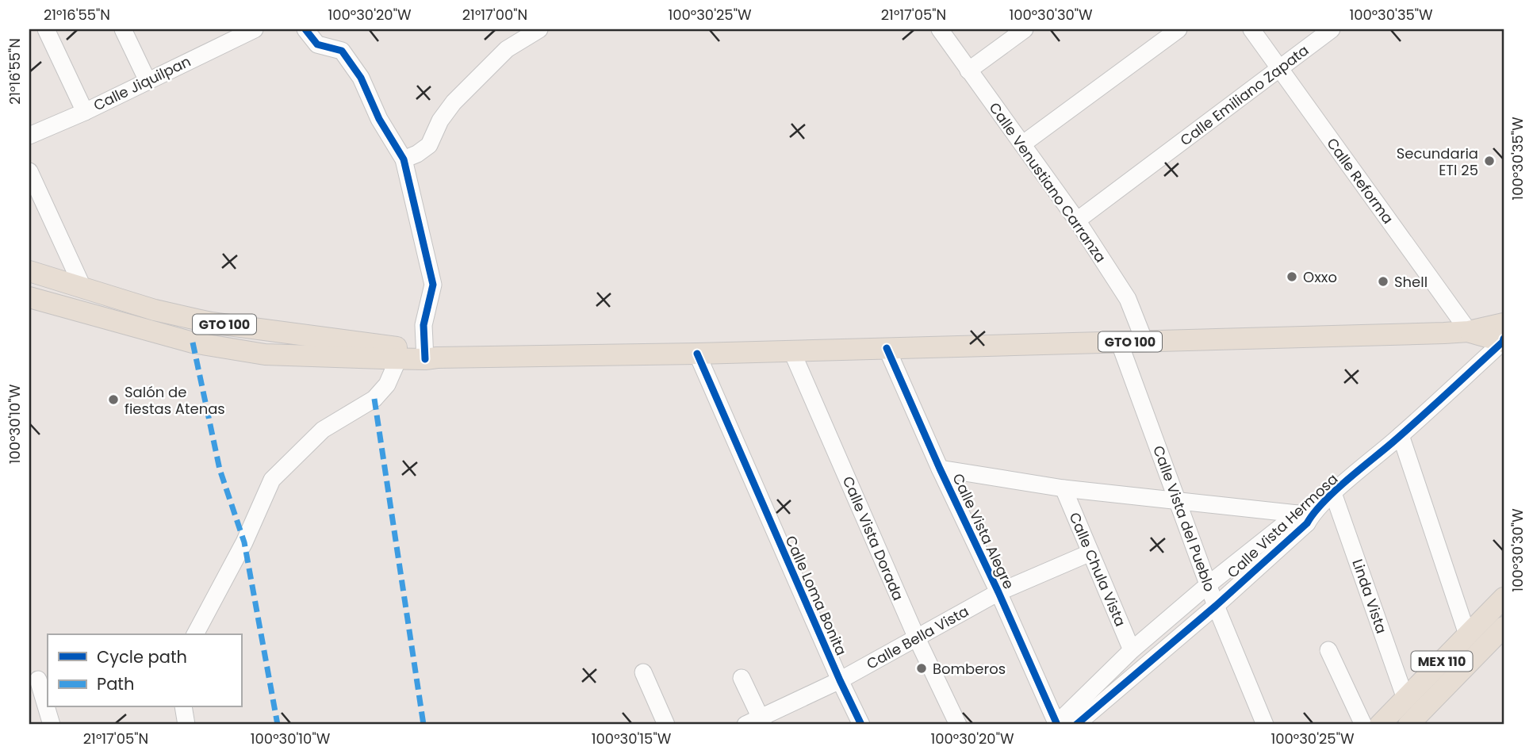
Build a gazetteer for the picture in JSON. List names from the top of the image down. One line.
{"streets":{"main road":["GTO 100","MEX 110"],"street":["Calle Jiquilpan","Calle Emiliano Zapata","Calle Reforma","Calle Venustiano Carranza","Calle Vista del Pueblo","Calle Vista Hermosa","Calle Vista Alegre","Calle Vista Dorada","Calle Chula Vista","Calle Loma Bonita","Linda Vista","Calle Bella Vista"]},"crossings":[["Calle Emiliano Zapata","Calle Reforma"],["Calle Emiliano Zapata","Calle Venustiano Carranza"],["Calle Reforma","GTO 100"],["Calle Venustiano Carranza","GTO 100"],["GTO 100","Calle Vista del Pueblo"],["GTO 100","Calle Vista Hermosa"],["GTO 100","Calle Vista Alegre"],["GTO 100","Calle Vista Dorada"],["GTO 100","Calle Loma Bonita"],["Calle Vista del Pueblo","Calle Vista Hermosa"],["Calle Vista Hermosa","Calle Vista Alegre"],["Calle Vista Hermosa","Calle Chula Vista"],["Calle Vista Hermosa","Linda Vista"],["Calle Vista Alegre","Calle Bella Vista"],["Calle Vista Dorada","Calle Bella Vista"],["Calle Chula Vista","Calle Bella Vista"],["Calle Loma Bonita","Calle Bella Vista"],["Linda Vista","MEX 110"]],"places":["Secundaria ETI 25","Oxxo","Shell","Salón de fiestas Atenas","Bomberos"],"legend":["Cycle path","Path"],"coordinates":["21°16'55\"N","100°30'20\"W","21°17'00\"N","100°30'25\"W","21°17'05\"N","100°30'30\"W","100°30'35\"W","100°30'10\"W","100°30'15\"W"]}
